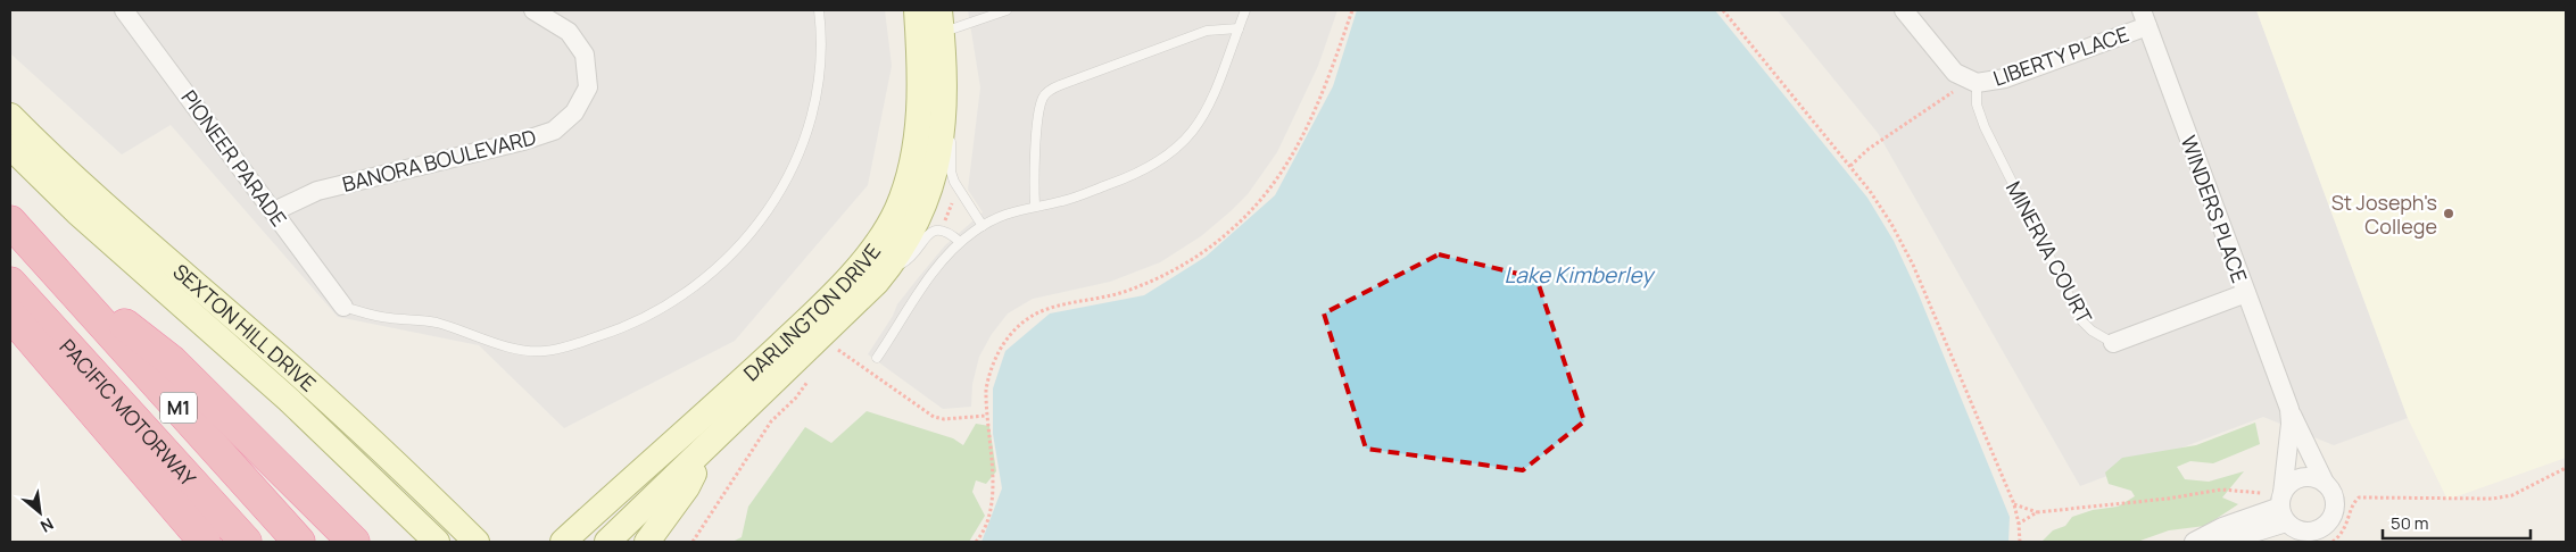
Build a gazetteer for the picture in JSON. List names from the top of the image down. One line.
{"streets":{"highway":["M1","PACIFIC MOTORWAY"],"street":["LIBERTY PLACE","PIONEER PARADE","BANORA BOULEVARD","WINDERS PLACE","MINERVA COURT","DARLINGTON DRIVE","SEXTON HILL DRIVE"]},"crossings":[["LIBERTY PLACE","WINDERS PLACE"],["LIBERTY PLACE","MINERVA COURT"],["PIONEER PARADE","BANORA BOULEVARD"],["WINDERS PLACE","MINERVA COURT"]],"water":["Lake Kimberley"],"places":["St Joseph's College"],"scale_bar":"50 m","north":"bottom right"}
